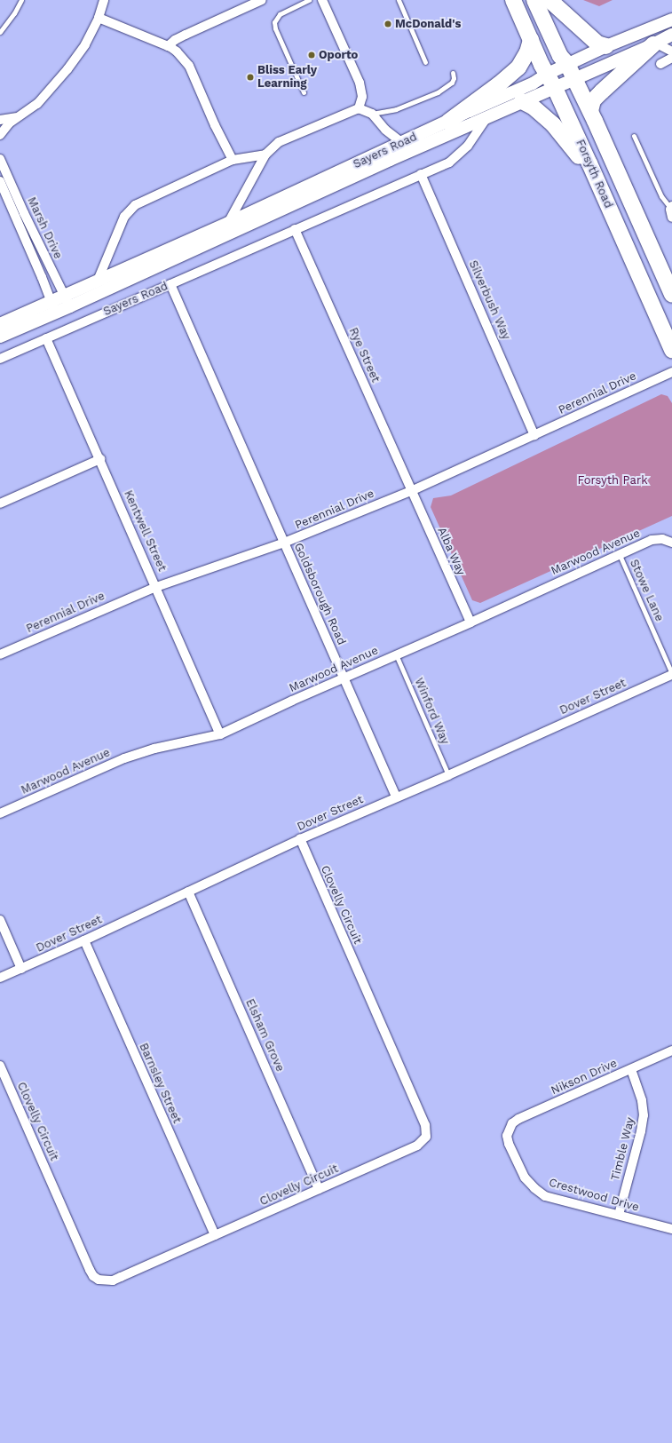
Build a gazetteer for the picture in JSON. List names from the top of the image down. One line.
{"streets":{"highway":["Forsyth Road"],"main road":["Sayers Road"],"street":["Marsh Drive","Silverbush Way","Rye Street","Perennial Drive","Kentwell Street","Alba Way","Marwood Avenue","Goldsborough Road","Dover Street","Clovelly Circuit","Elsham Grove","Nikson Drive","Barnsley Street","Timble Way","Crestwood Drive"],"lane":["Stowe Lane","Winford Way"]},"crossings":[["Sayers Road","Forsyth Road"],["Sayers Road","Marsh Drive"],["Sayers Road","Silverbush Way"],["Sayers Road","Rye Street"],["Sayers Road","Kentwell Street"],["Sayers Road","Goldsborough Road"],["Silverbush Way","Perennial Drive"],["Rye Street","Perennial Drive"],["Rye Street","Alba Way"],["Perennial Drive","Kentwell Street"],["Perennial Drive","Alba Way"],["Perennial Drive","Goldsborough Road"],["Kentwell Street","Marwood Avenue"],["Alba Way","Marwood Avenue"],["Marwood Avenue","Stowe Lane"],["Marwood Avenue","Goldsborough Road"],["Marwood Avenue","Winford Way"],["Stowe Lane","Dover Street"],["Goldsborough Road","Dover Street"],["Dover Street","Winford Way"],["Dover Street","Clovelly Circuit"],["Dover Street","Elsham Grove"],["Dover Street","Barnsley Street"],["Clovelly Circuit","Elsham Grove"],["Clovelly Circuit","Barnsley Street"],["Nikson Drive","Timble Way"],["Nikson Drive","Crestwood Drive"],["Timble Way","Crestwood Drive"]],"parks":["Forsyth Park"],"places":["McDonald's","Oporto","Bliss Early Learning"]}
